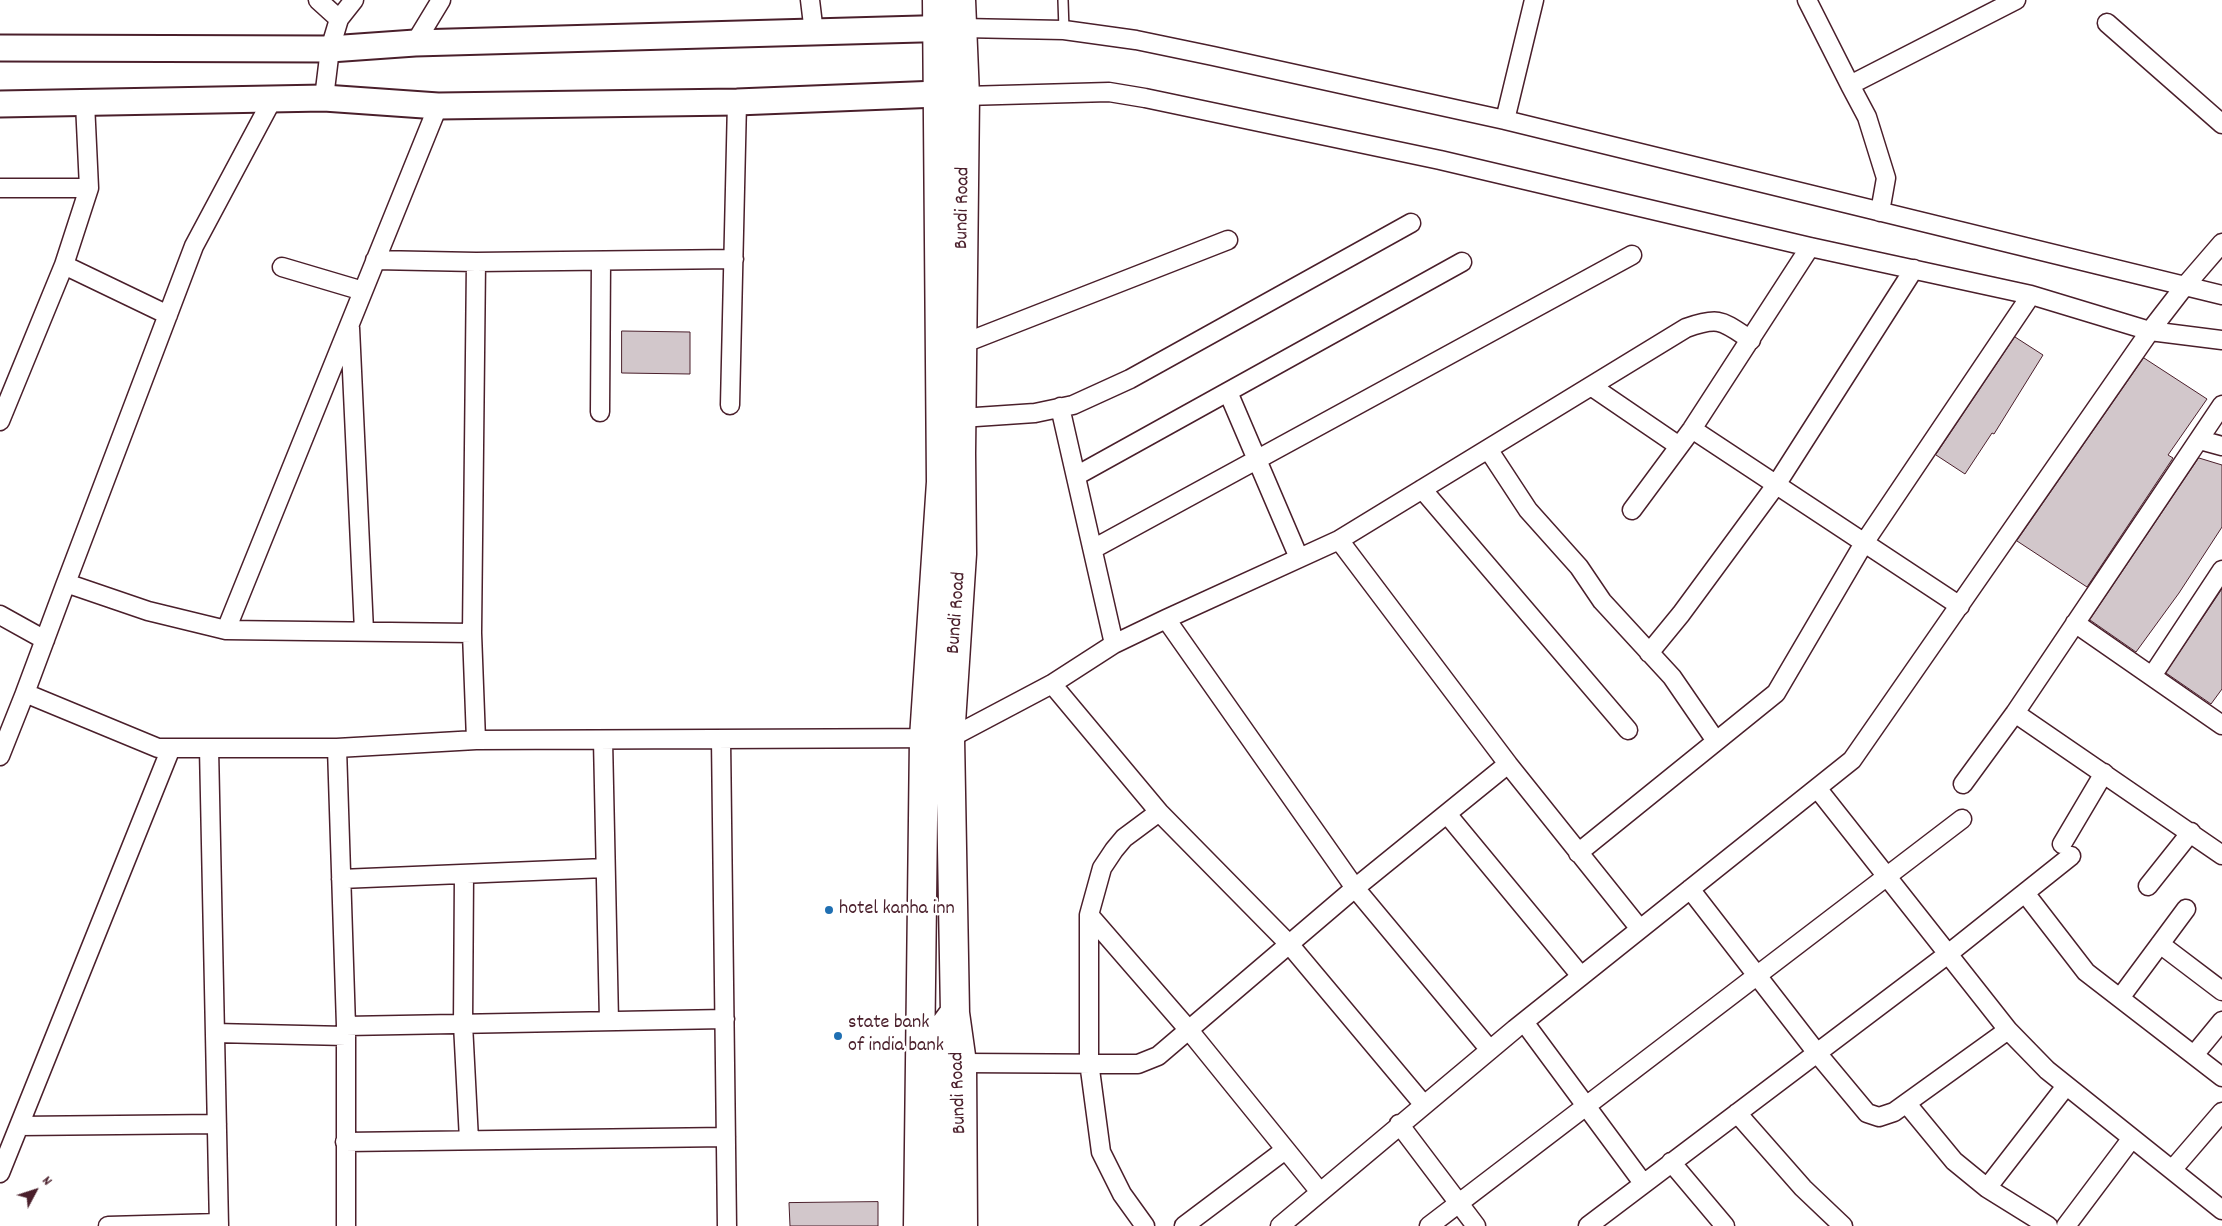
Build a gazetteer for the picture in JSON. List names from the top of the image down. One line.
{"streets":{"main road":["Bundi Road"]},"places":["hotel kanha inn","state bank of india bank"],"north":"top right"}
